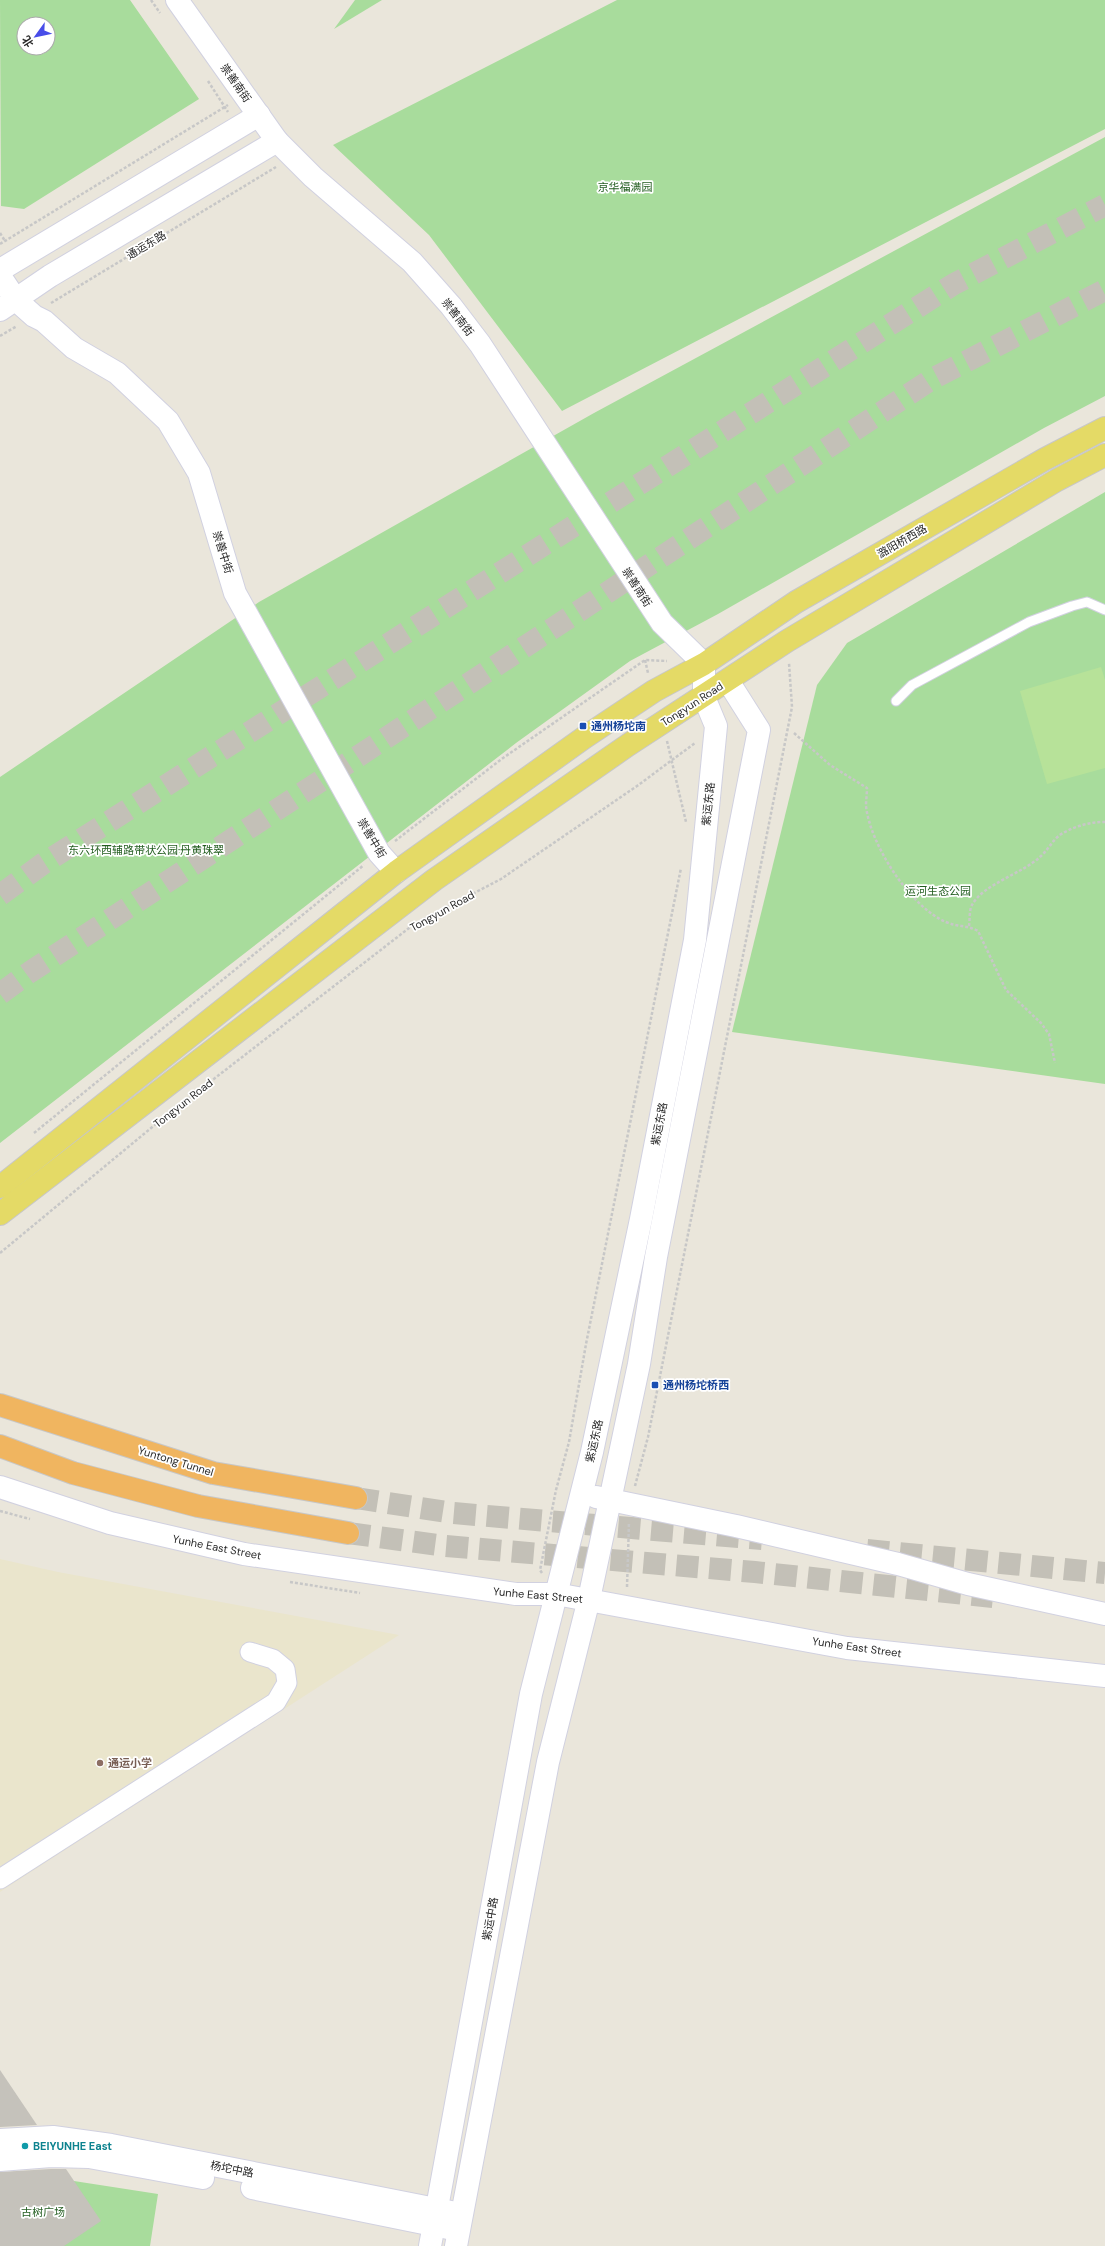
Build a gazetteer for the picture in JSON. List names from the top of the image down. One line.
{"streets":{"highway":["Yuntong Tunnel"],"main road":["崇善南街","通运东路","潞阳桥西路","崇善中街","Tongyun Road","紫运东路","Yunhe East Street","紫运中路","杨坨中路"]},"crossings":[["崇善南街","通运东路"],["崇善南街","潞阳桥西路"],["崇善南街","紫运东路"],["通运东路","崇善中街"],["潞阳桥西路","紫运东路"],["Tongyun Road","紫运东路"],["紫运东路","Yunhe East Street"],["紫运东路","紫运中路"],["Yunhe East Street","紫运中路"],["紫运中路","杨坨中路"]],"parks":["京华福满园","东六环西辅路带状公园·丹黄珠翠","运河生态公园","古树广场"],"places":{"transit":["通州杨坨南","通州杨坨桥西"],"other":["通运小学","BEIYUNHE East"]},"north":"bottom left"}
